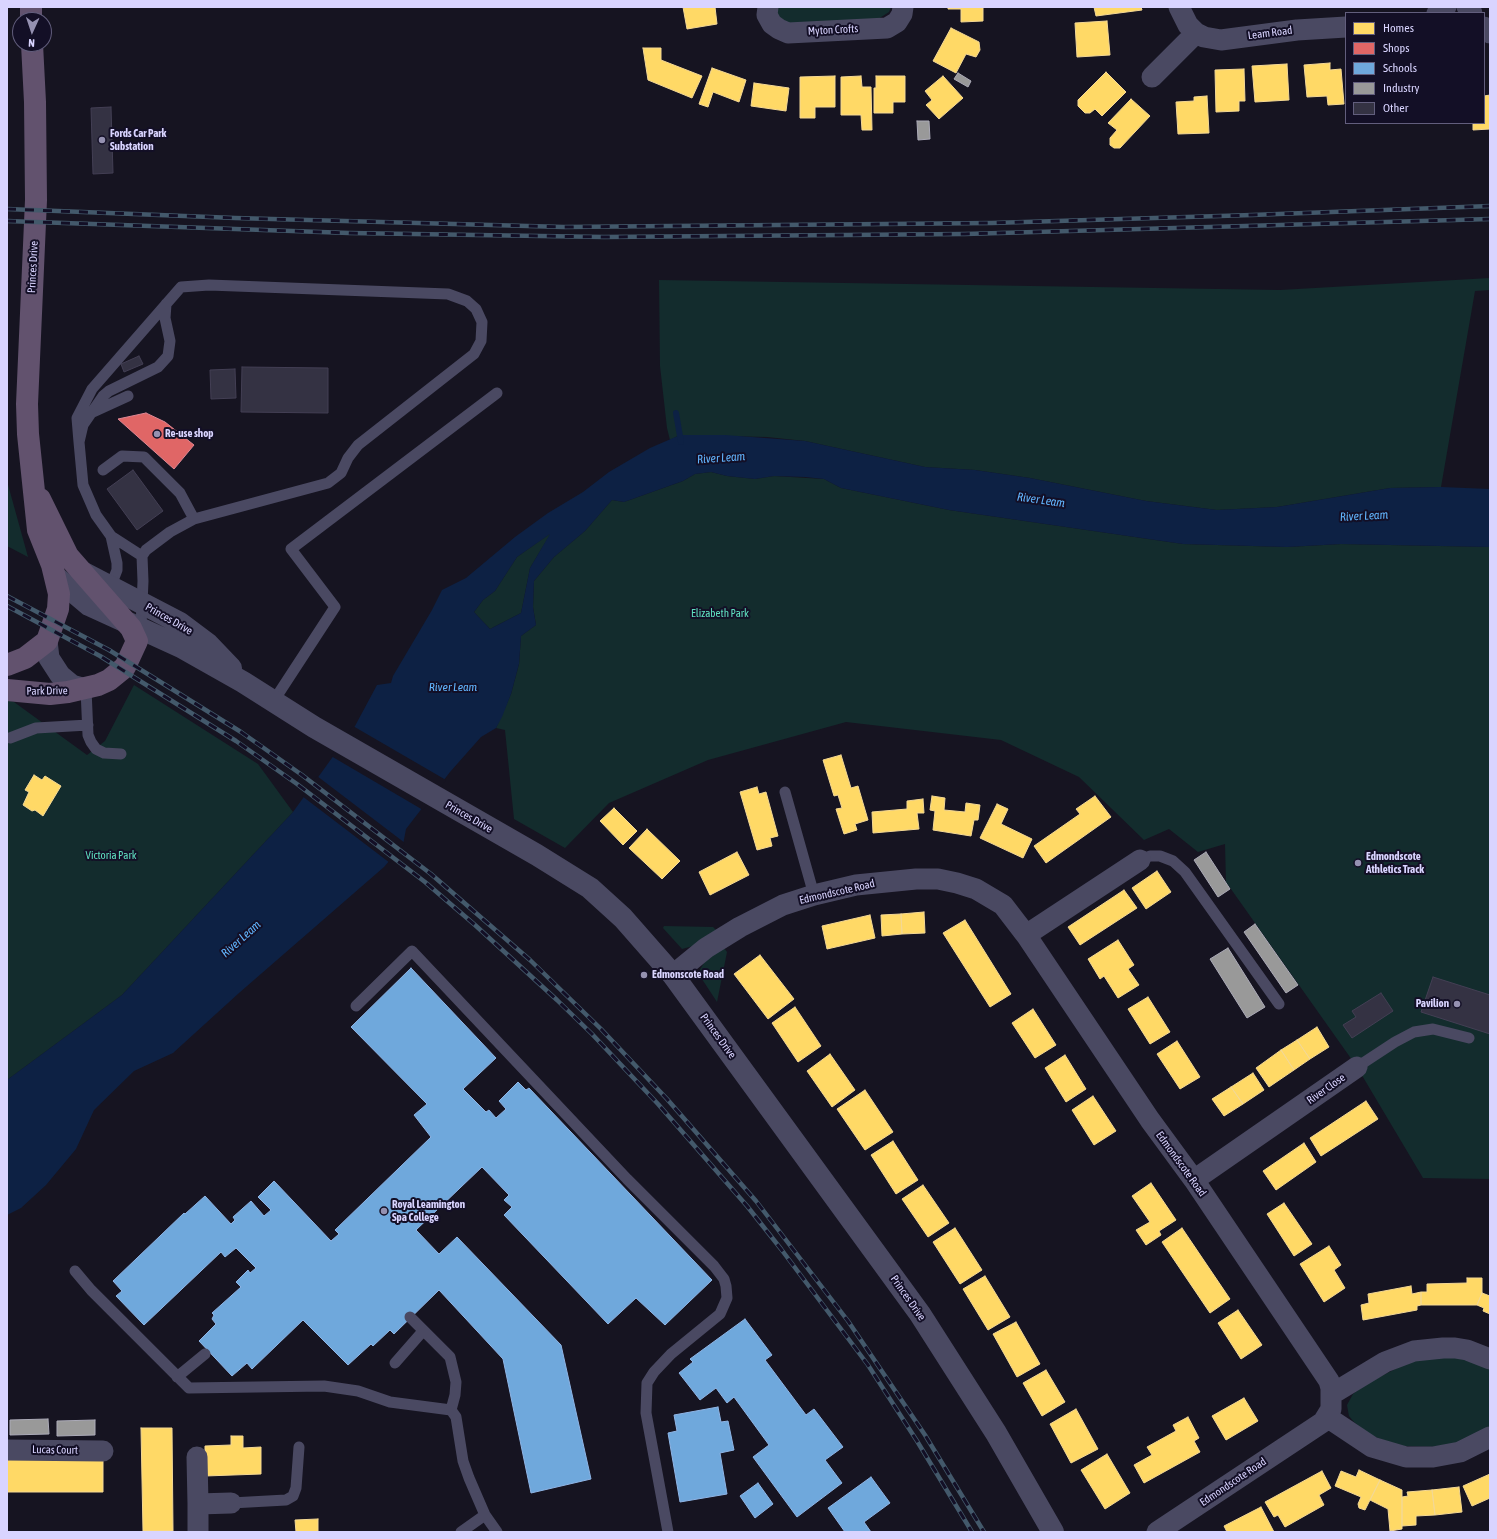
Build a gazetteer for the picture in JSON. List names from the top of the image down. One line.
{"streets":{"highway":["Princes Drive","Park Drive"],"street":["Myton Crofts","Leam Road","Edmondscote Road","River Close","Lucas Court"]},"crossings":[["Princes Drive","Park Drive"],["Princes Drive","Edmondscote Road"],["Edmondscote Road","River Close"]],"water":["River Leam"],"parks":["Elizabeth Park","Victoria Park"],"places":["Fords Car Park Substation","Re-use shop","Edmondscote Athletics Track","Edmonscote Road","Pavilion","Royal Leamington Spa College"],"legend":["Homes","Shops","Schools","Industry","Other"],"north":"bottom"}
